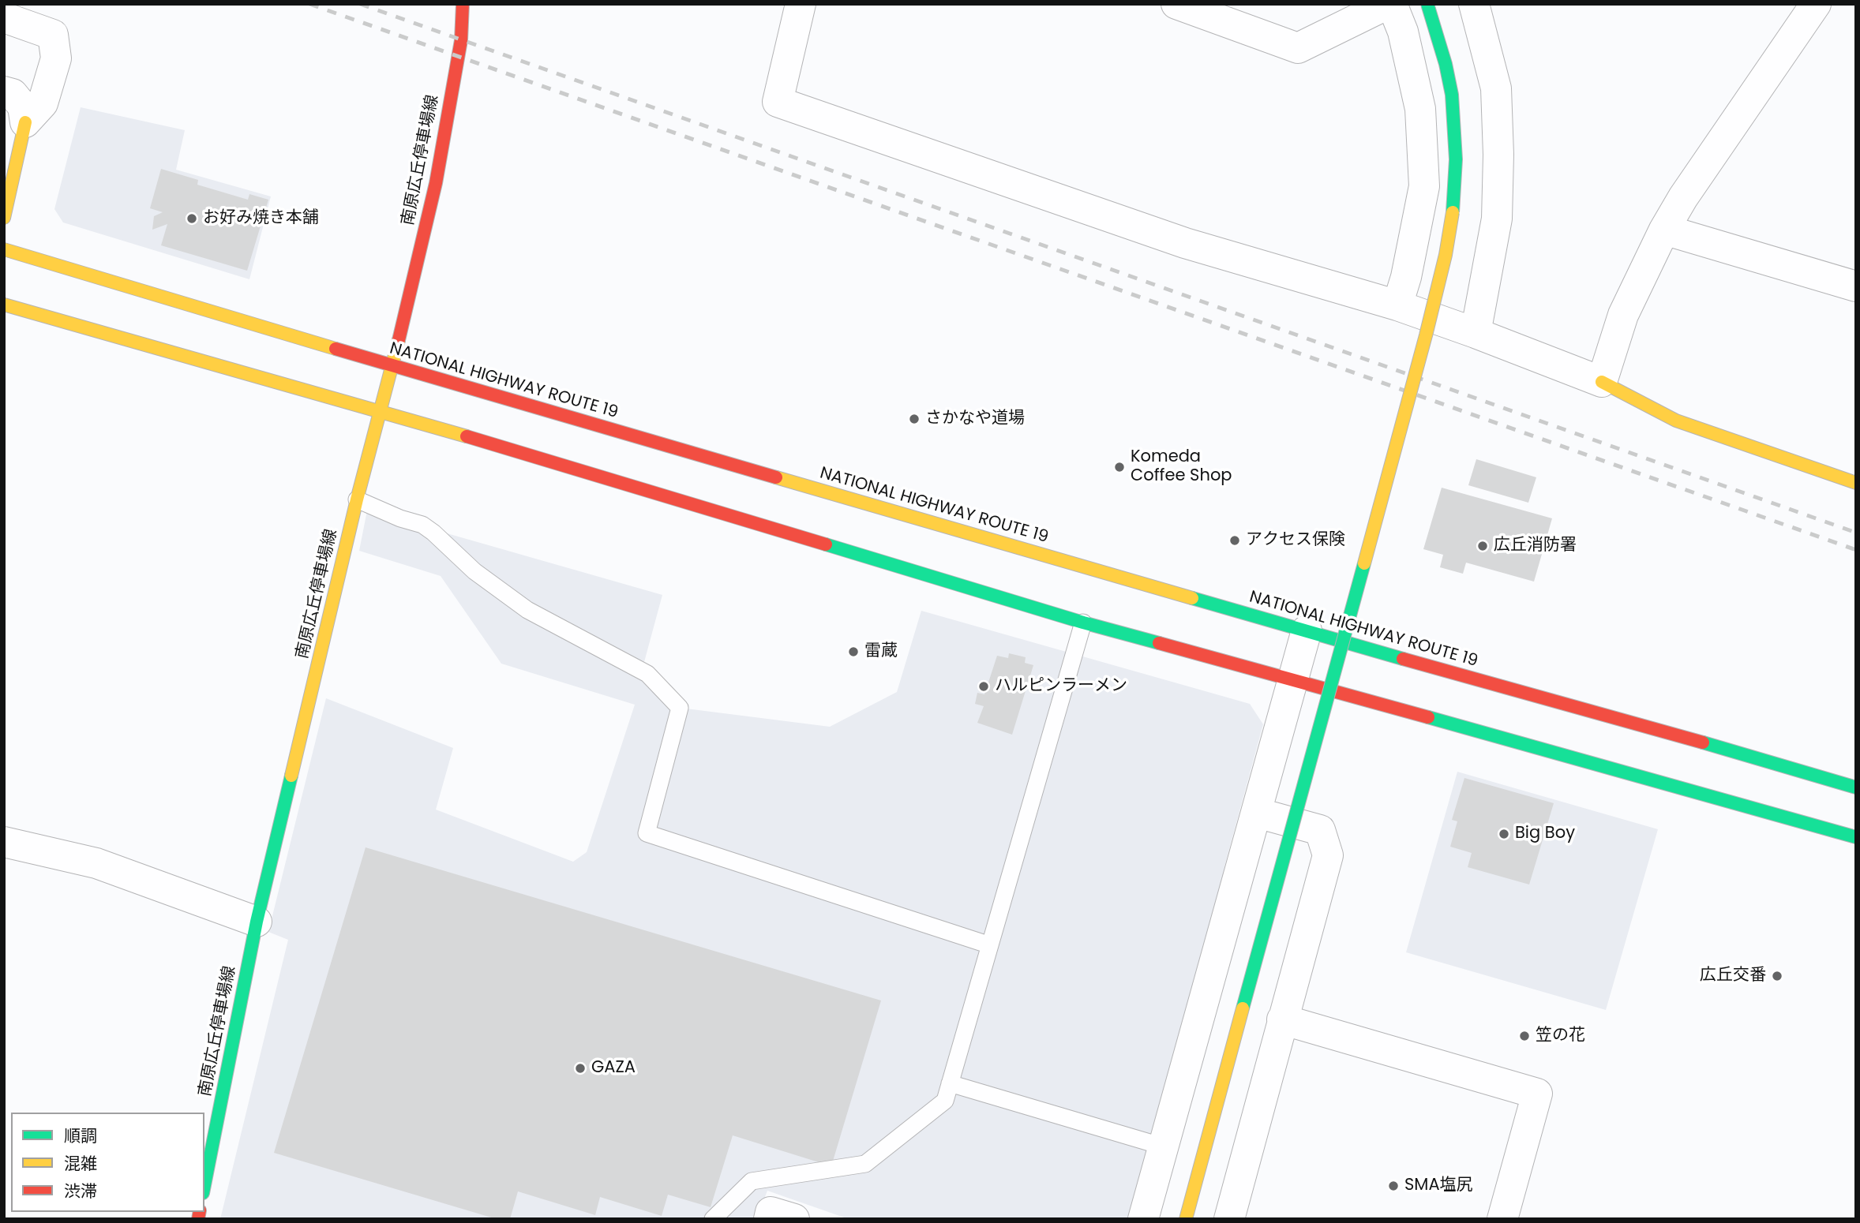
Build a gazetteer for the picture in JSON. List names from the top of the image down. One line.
{"streets":{"main road":["南原広丘停車場線","NATIONAL HIGHWAY ROUTE 19"]},"crossings":[["南原広丘停車場線","NATIONAL HIGHWAY ROUTE 19"]],"places":["お好み焼き本舗","さかなや道場","Komeda Coffee Shop","アクセス保険","広丘消防署","雷蔵","ハルピンラーメン","Big Boy","広丘交番","笠の花","GAZA","SMA塩尻"],"legend":["順調","混雑","渋滞"]}
